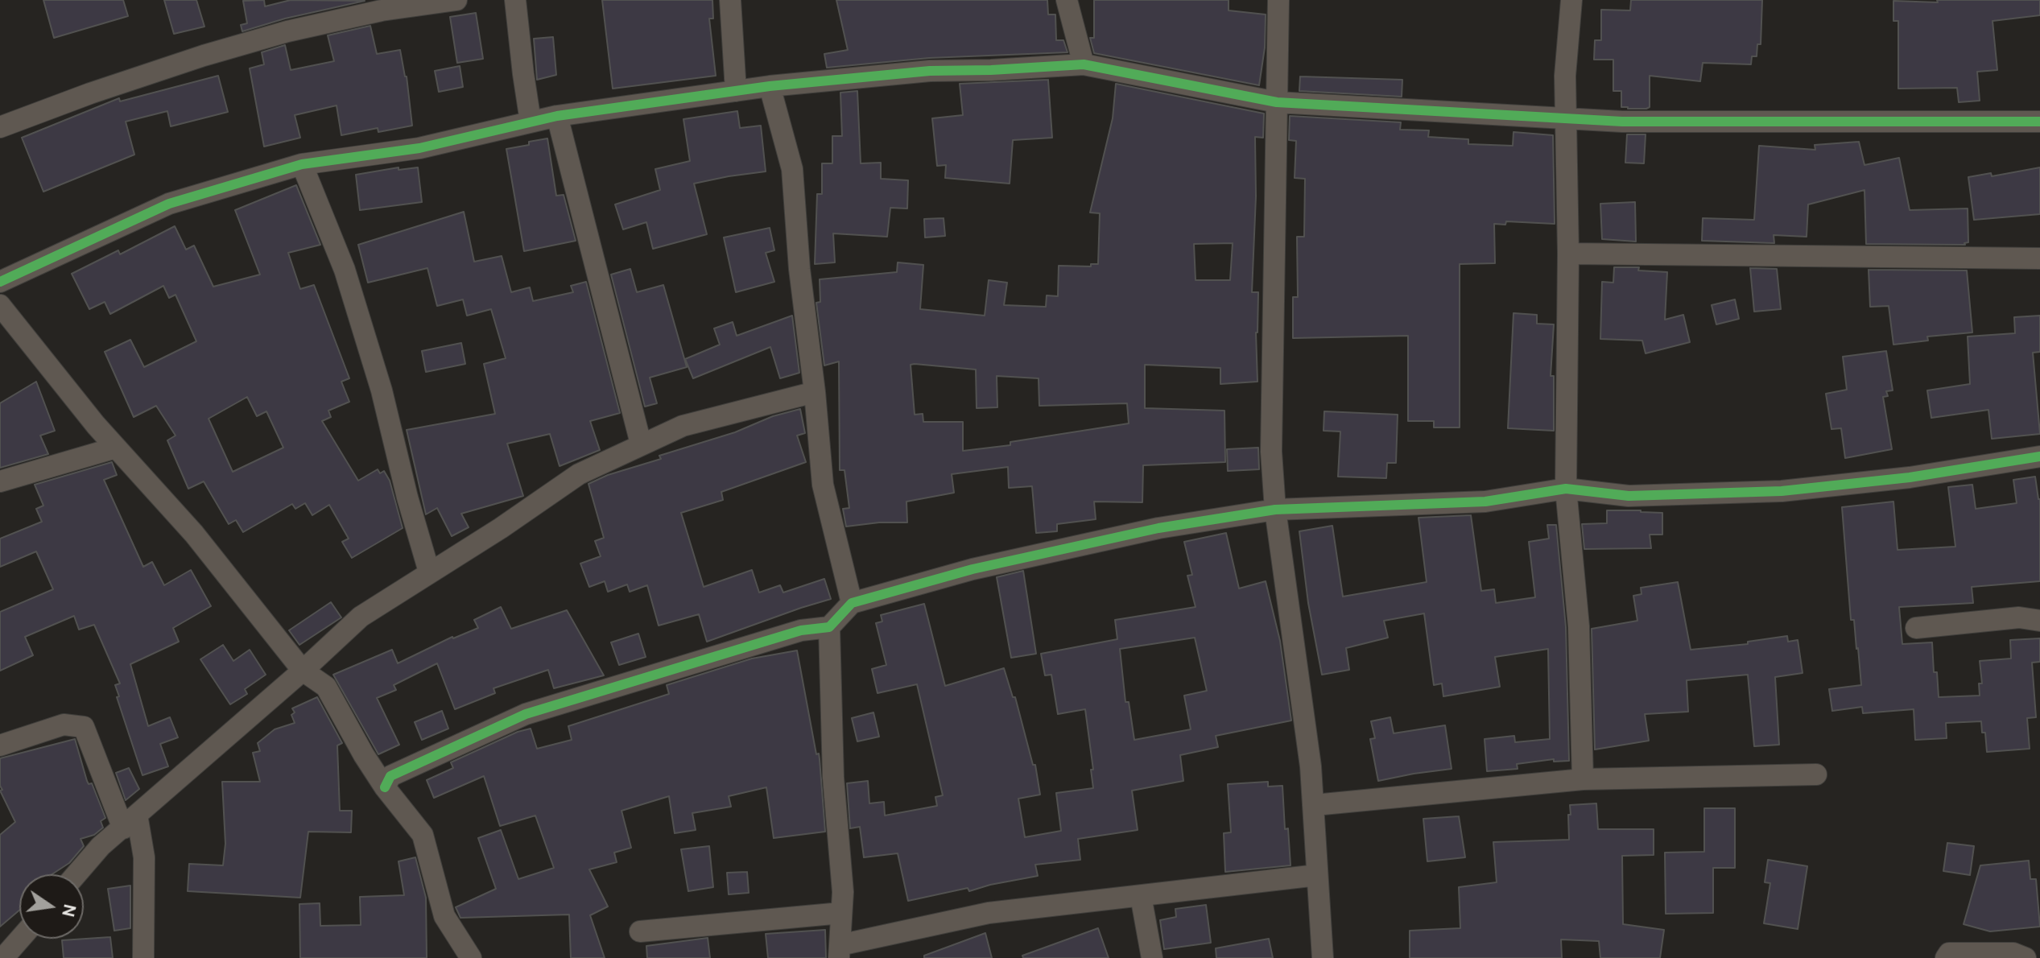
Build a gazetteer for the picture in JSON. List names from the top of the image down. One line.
{"north":"right"}
